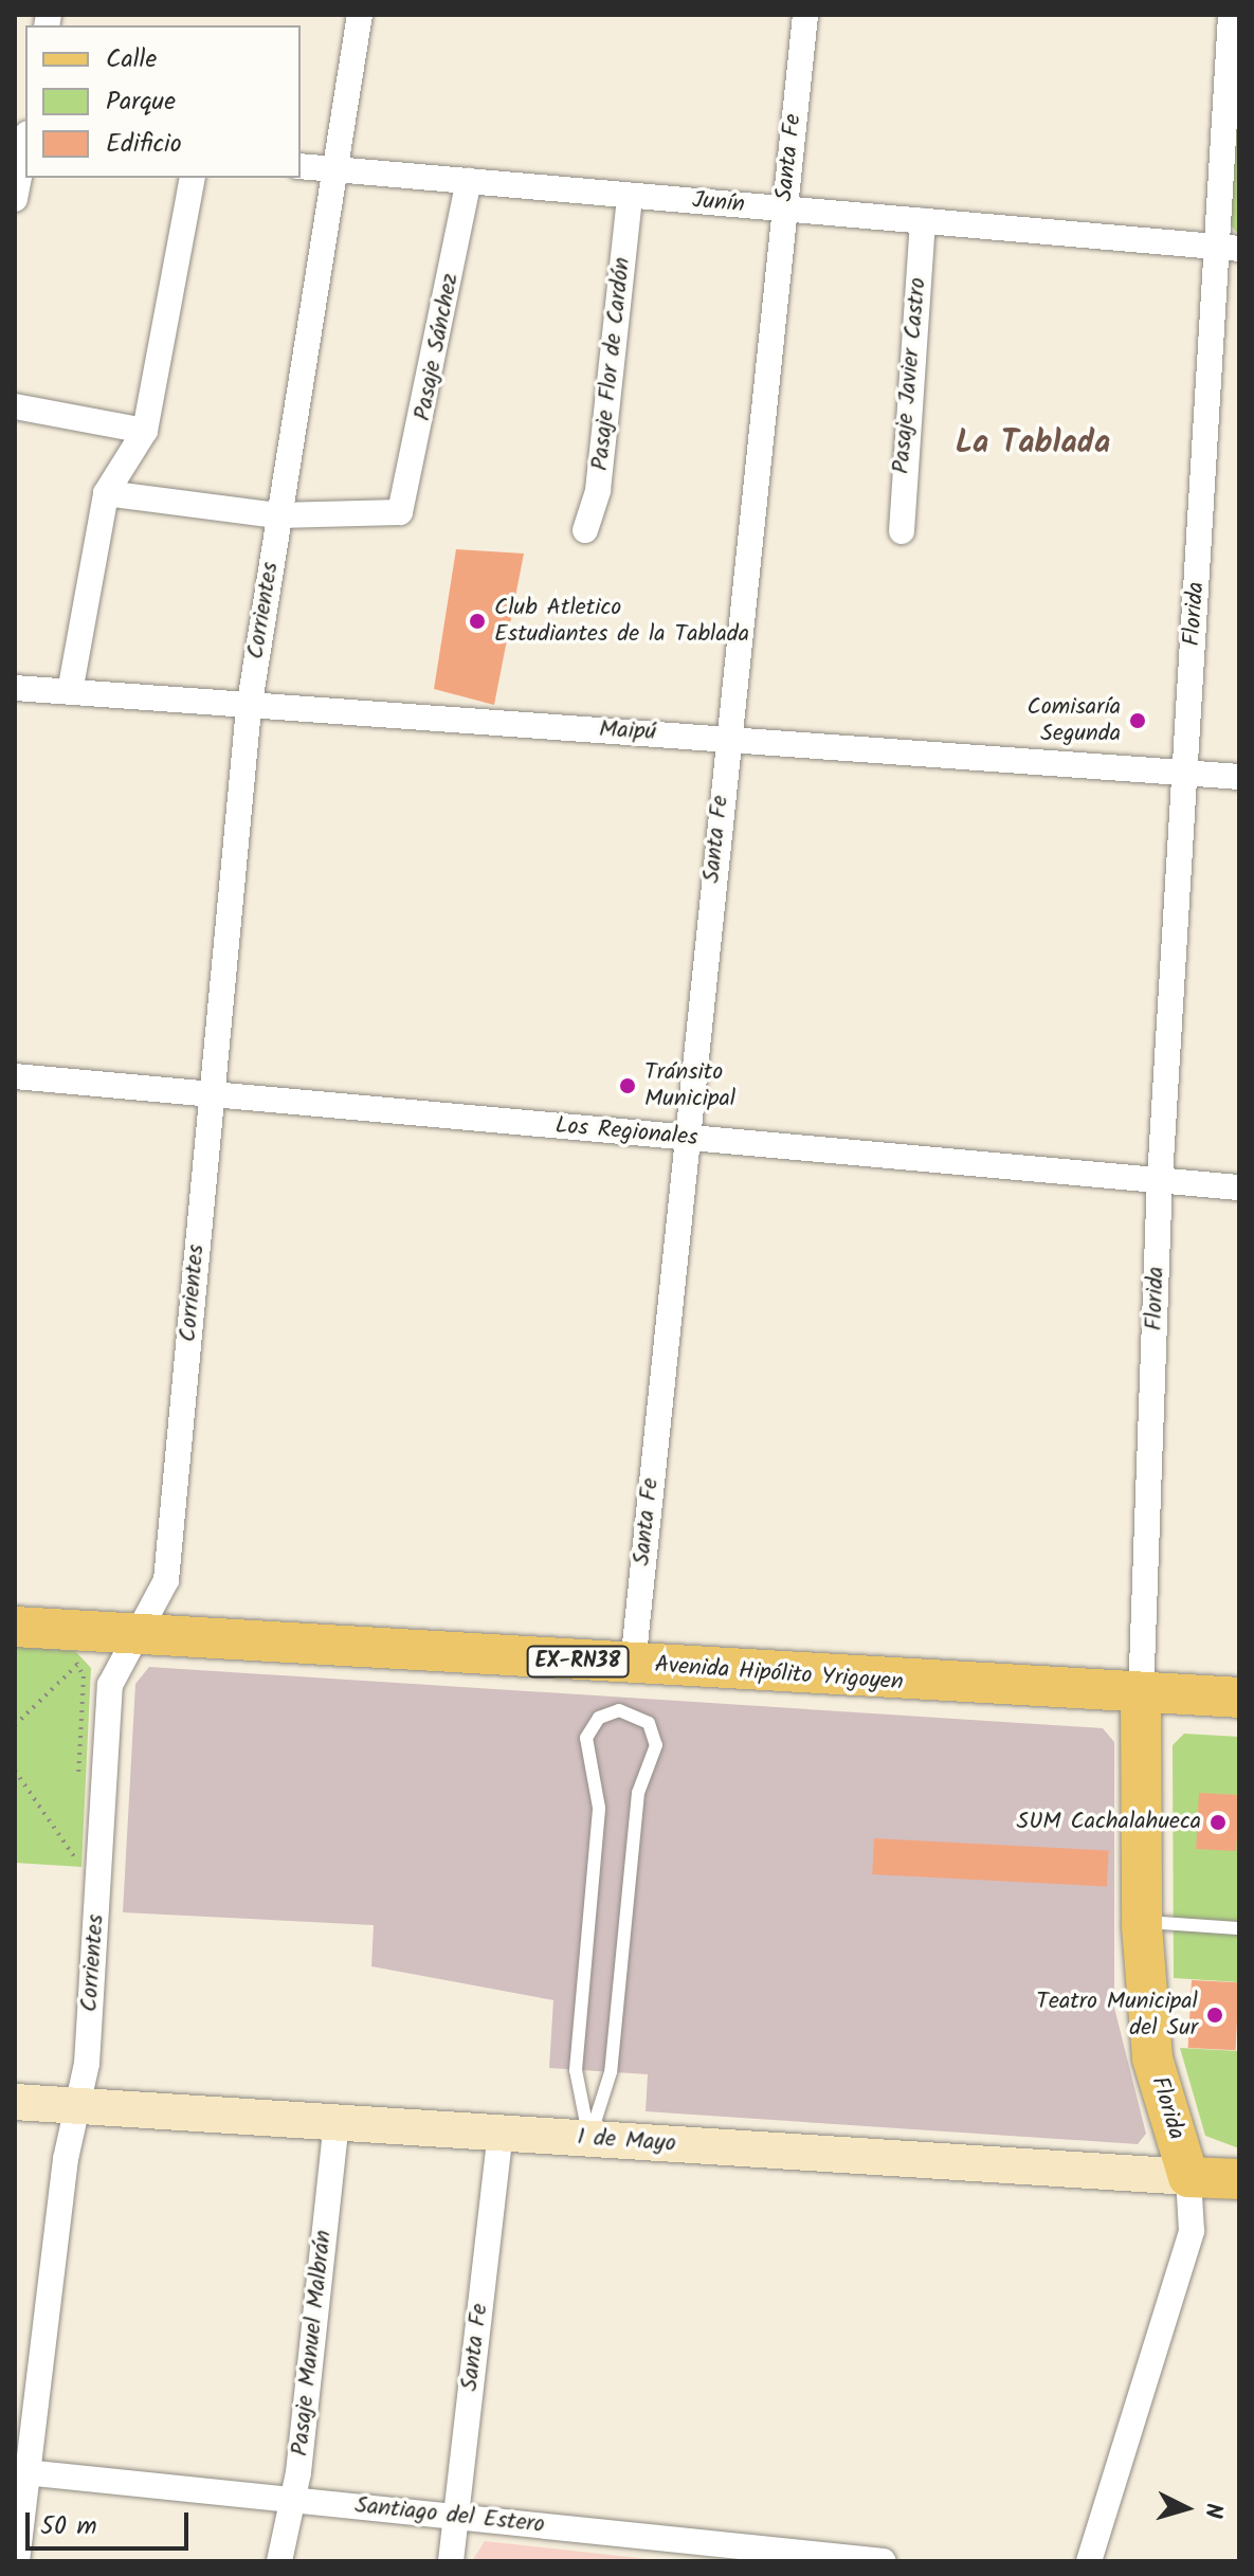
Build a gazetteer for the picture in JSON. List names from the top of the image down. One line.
{"streets":{"main road":["Florida","EX-RN38","Avenida Hipólito Yrigoyen","1 de Mayo"],"street":["Santa Fe","Junín","Pasaje Sánchez","Pasaje Flor de Cardón","Pasaje Javier Castro","Corrientes","Maipú","Los Regionales","Pasaje Manuel Malbrán","Santiago del Estero"]},"crossings":[["Santa Fe","Junín"],["Santa Fe","Maipú"],["Santa Fe","Los Regionales"],["Santa Fe","Avenida Hipólito Yrigoyen"],["Santa Fe","1 de Mayo"],["Santa Fe","Santiago del Estero"],["Junín","Pasaje Sánchez"],["Junín","Pasaje Flor de Cardón"],["Junín","Pasaje Javier Castro"],["Junín","Corrientes"],["Junín","Florida"],["Pasaje Sánchez","Corrientes"],["Corrientes","Maipú"],["Corrientes","Los Regionales"],["Corrientes","Avenida Hipólito Yrigoyen"],["Corrientes","1 de Mayo"],["Corrientes","Santiago del Estero"],["Florida","Maipú"],["Florida","Los Regionales"],["Florida","Avenida Hipólito Yrigoyen"],["Florida","1 de Mayo"],["1 de Mayo","Pasaje Manuel Malbrán"],["Pasaje Manuel Malbrán","Santiago del Estero"]],"districts":["La Tablada"],"places":["Club Atletico Estudiantes de la Tablada","Comisaría Segunda","Tránsito Municipal","SUM Cachalahueca","Teatro Municipal del Sur"],"legend":["Calle","Parque","Edificio"],"scale_bar":"50 m","north":"right"}
